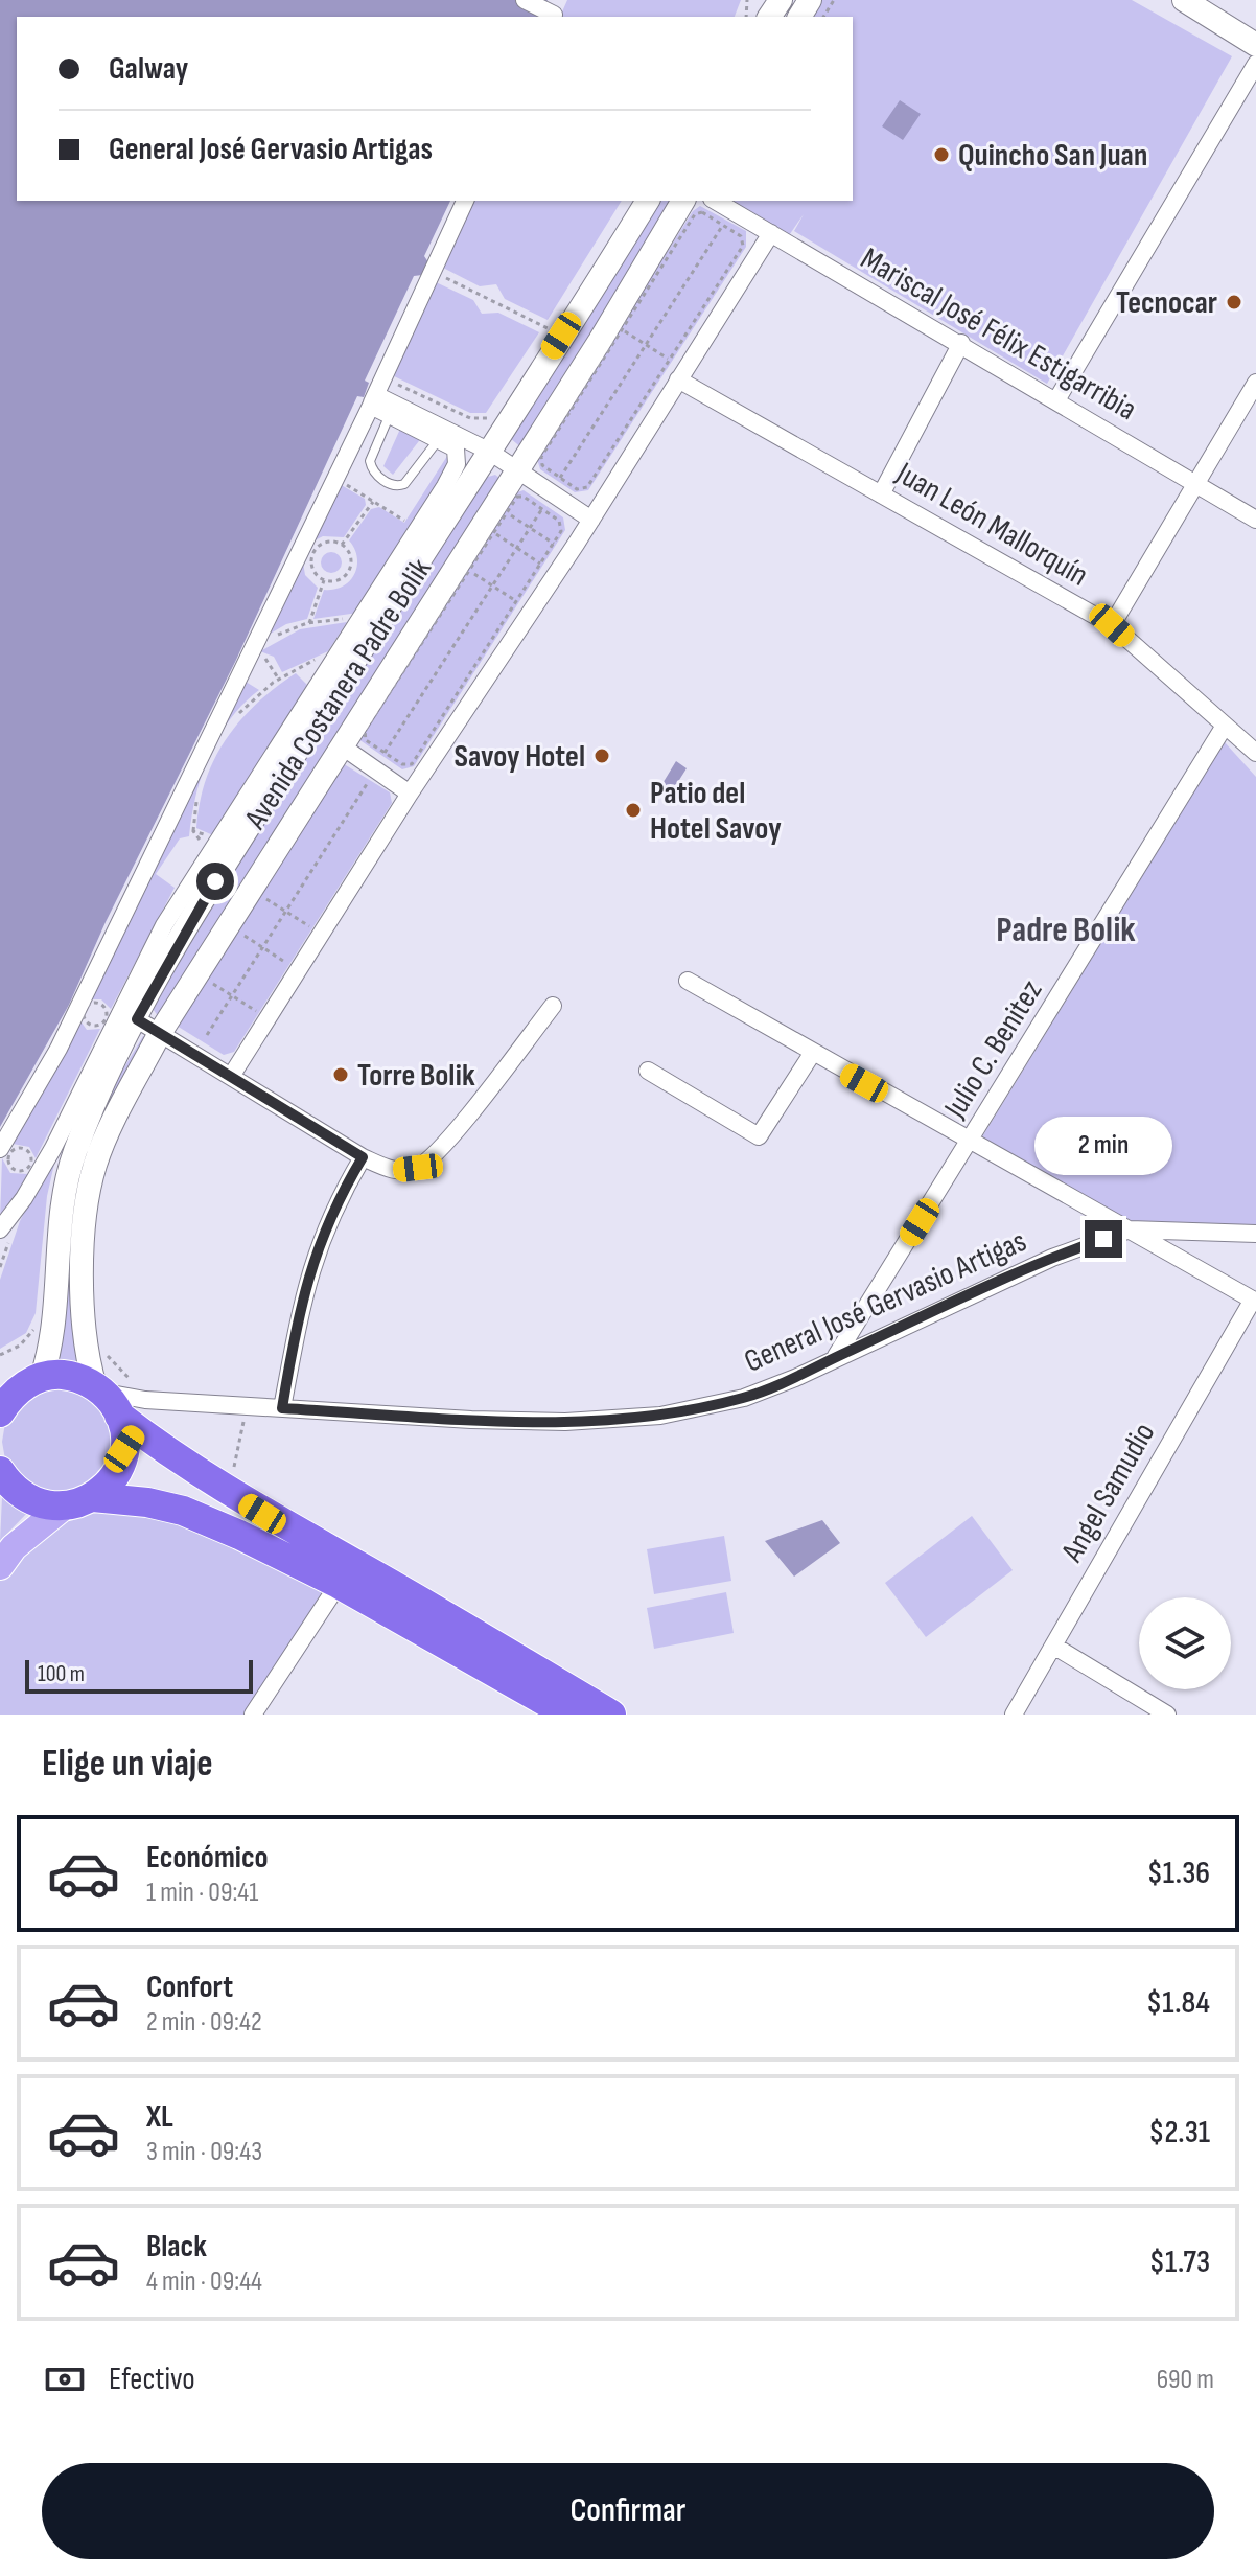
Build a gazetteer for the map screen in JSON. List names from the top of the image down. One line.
{"streets":{"main road":["Avenida Costanera Padre Bolik"],"street":["Mariscal José Félix Estigarribia","Juan León Mallorquín","Julio C. Benitez","General José Gervasio Artigas","Angel Samudio"]},"crossings":[["Juan León Mallorquín","Julio C. Benitez"],["Avenida Costanera Padre Bolik","General José Gervasio Artigas"],["Julio C. Benitez","General José Gervasio Artigas"]],"districts":["Padre Bolik"],"places":["Quincho San Juan","Tecnocar","Savoy Hotel","Patio del Hotel Savoy","Torre Bolik"],"scale_bar":"100 m","page":{"banner":["Galway","General José Gervasio Artigas"],"bubble":"2 min","scale":"100 m","heading":"Elige un viaje","list":[{"name":"Económico","note":"1 min · 09:41","value":"$1.36"},{"name":"Confort","note":"2 min · 09:42","value":"$1.84"},{"name":"XL","note":"3 min · 09:43","value":"$2.31"},{"name":"Black","note":"4 min · 09:44","value":"$1.73"}],"pay":["Efectivo","690 m"],"buttons":"Confirmar"}}
